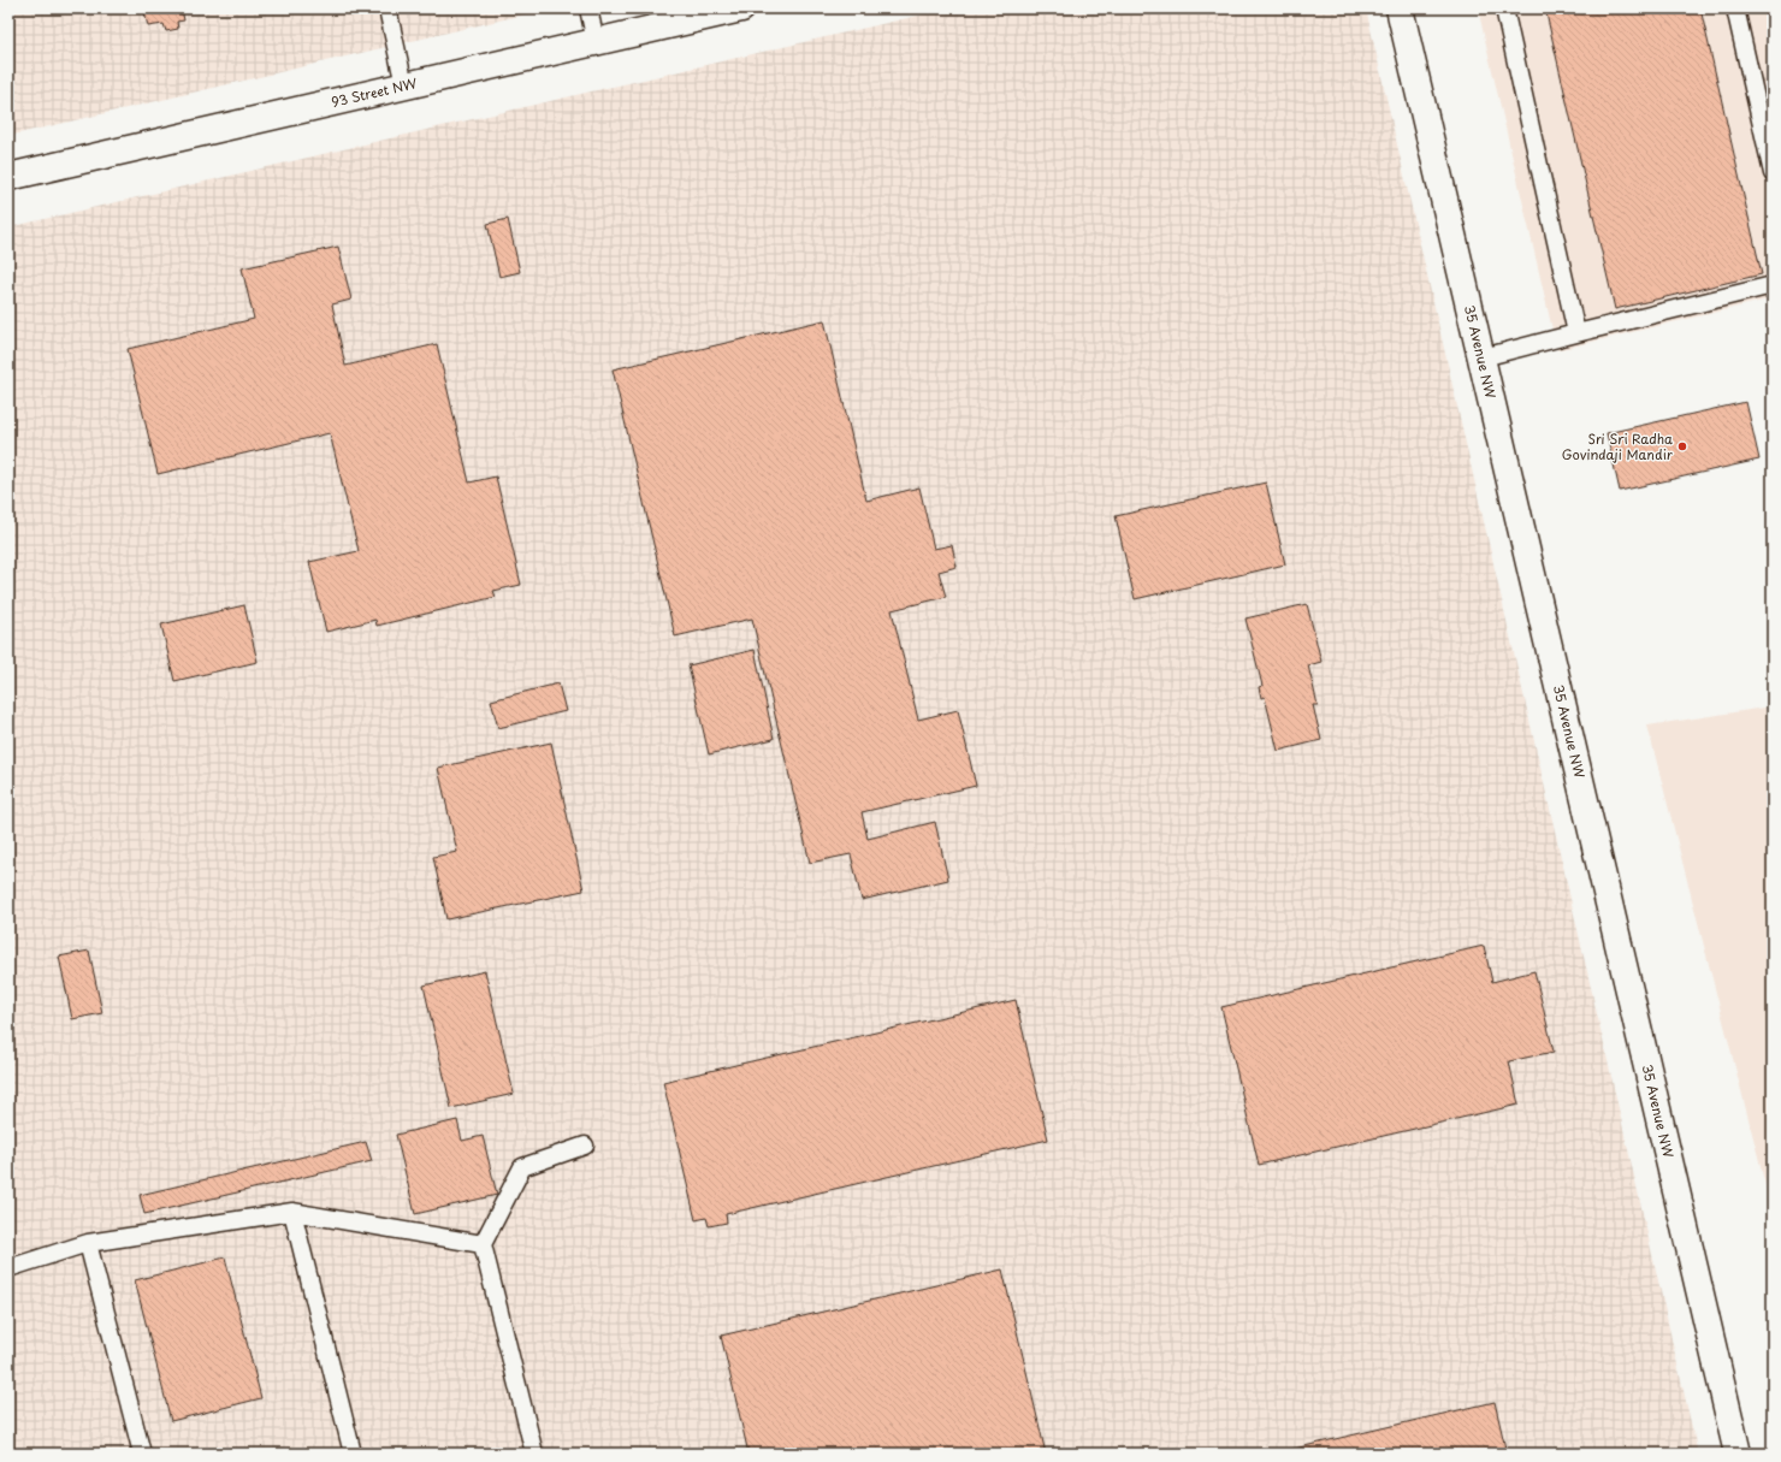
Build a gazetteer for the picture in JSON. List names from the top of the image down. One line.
{"streets":{"street":["93 Street NW","35 Avenue NW"]},"places":["Sri Sri Radha Govindaji Mandir"]}
